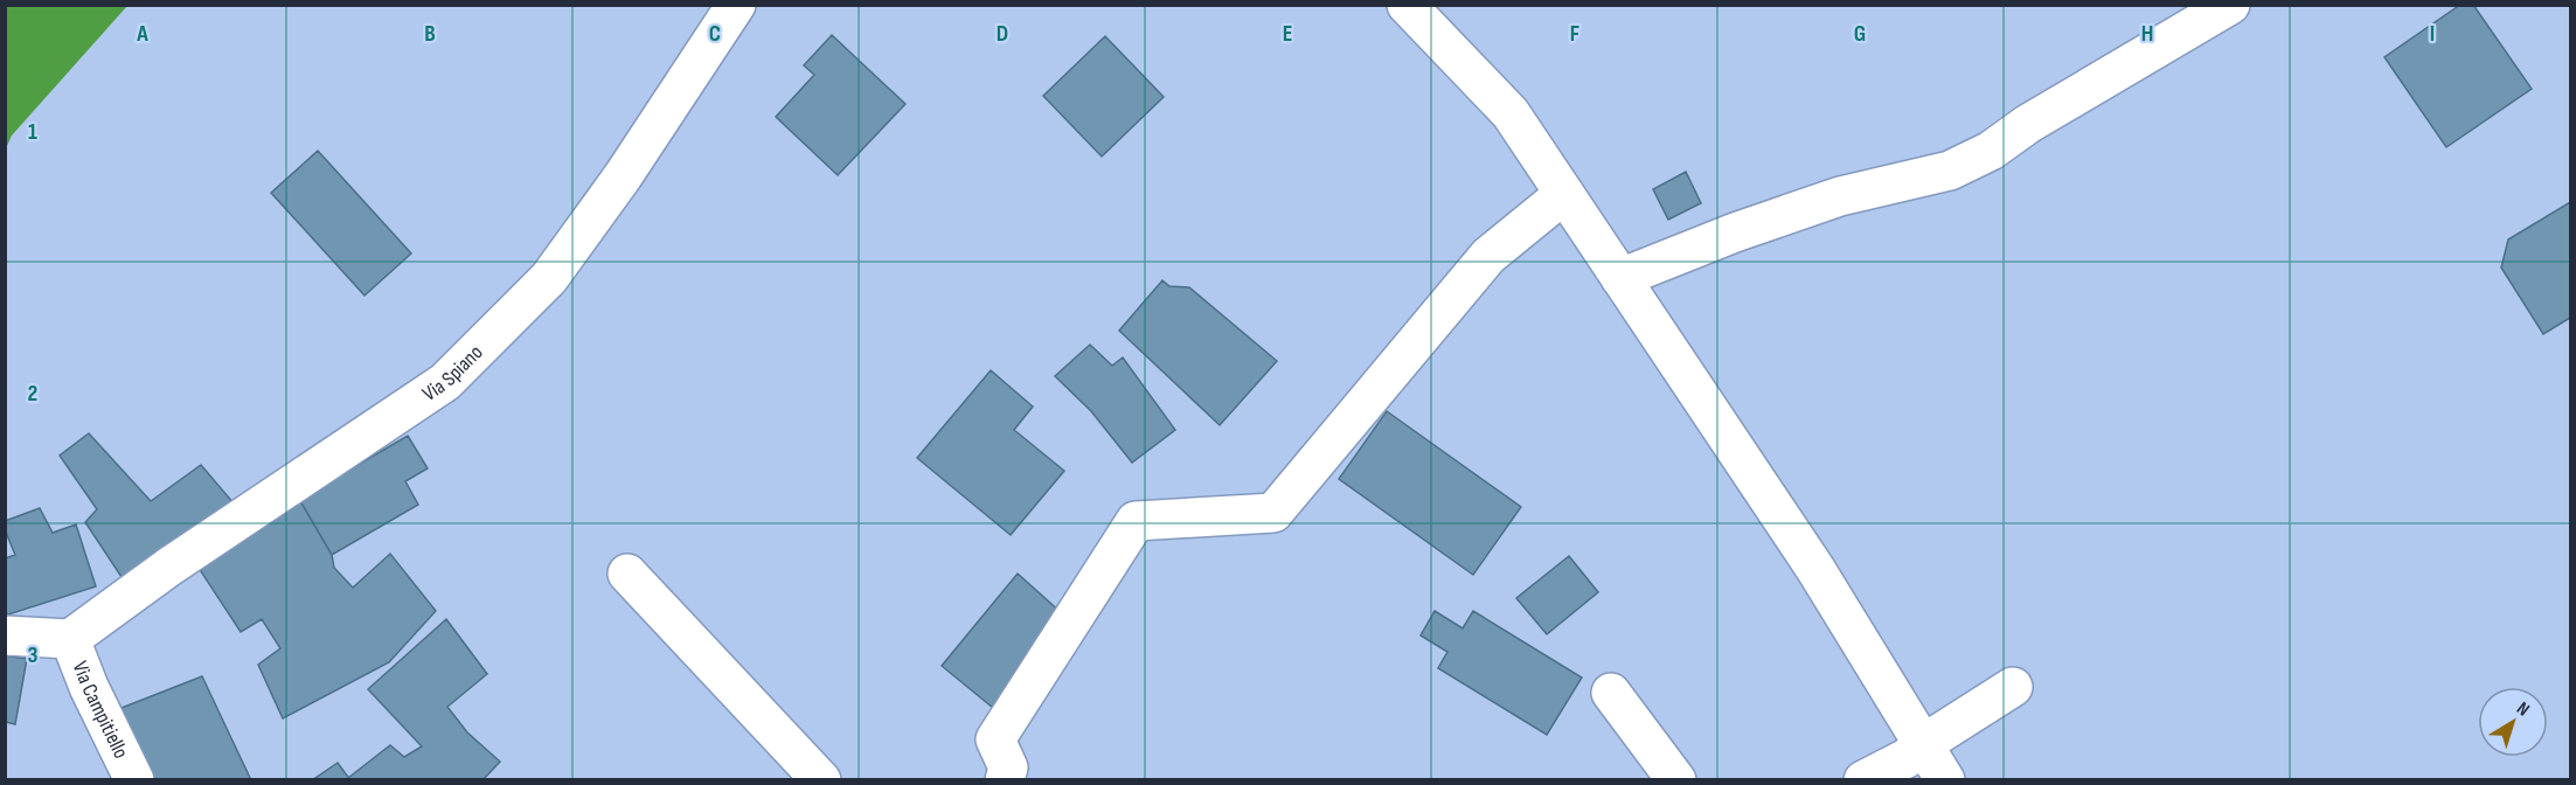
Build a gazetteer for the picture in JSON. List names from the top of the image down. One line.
{"streets":{"street":["Via Spiano","Via Campitiello"]},"crossings":[["Via Spiano","Via Campitiello"]],"north":"top right","grid":{"columns":["A","B","C","D","E","F","G","H","I"],"rows":["1","2","3"]}}
